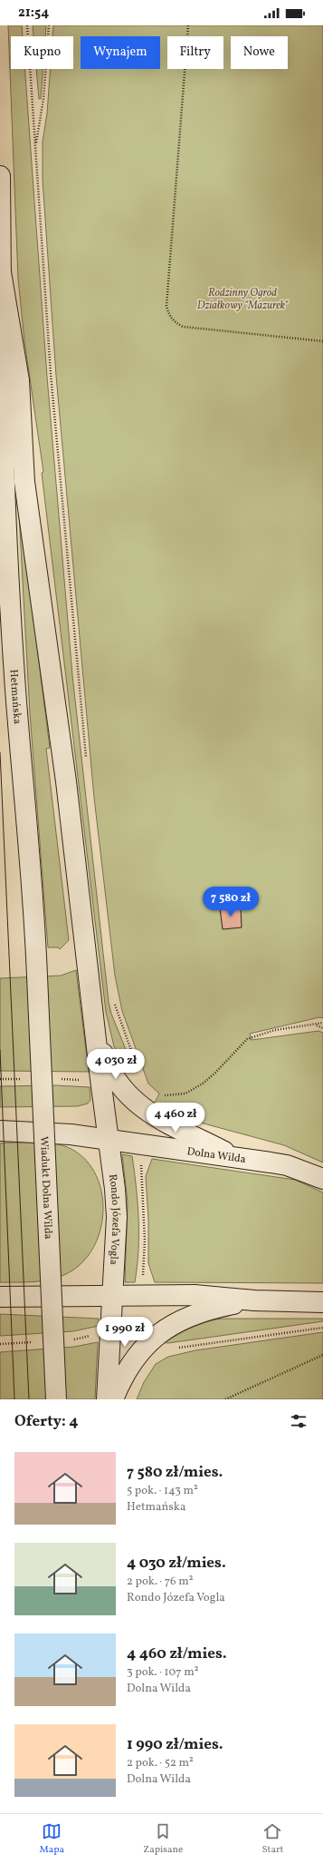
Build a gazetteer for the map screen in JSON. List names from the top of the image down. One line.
{"streets":{"main road":["Hetmańska","Dolna Wilda","Wiadukt Dolna Wilda","Rondo Józefa Vogla"]},"crossings":[["Hetmańska","Wiadukt Dolna Wilda"],["Dolna Wilda","Rondo Józefa Vogla"]],"parks":["Rodzinny Ogród Działkowy \"Mazurek\""],"page":{"status":"21:54","chip":["Kupno","Wynajem","Filtry","Nowe"],"price":["7 580 zł","4 030 zł","4 460 zł","1 990 zł"],"heading":"Oferty: 4","list":[{"name":"7 580 zł/mies.","note":"5 pok. · 143 m² · Hetmańska"},{"name":"4 030 zł/mies.","note":"2 pok. · 76 m² · Rondo Józefa Vogla"},{"name":"4 460 zł/mies.","note":"3 pok. · 107 m² · Dolna Wilda"},{"name":"1 990 zł/mies.","note":"2 pok. · 52 m² · Dolna Wilda"}],"tabs":["Mapa","Zapisane","Start"]}}
